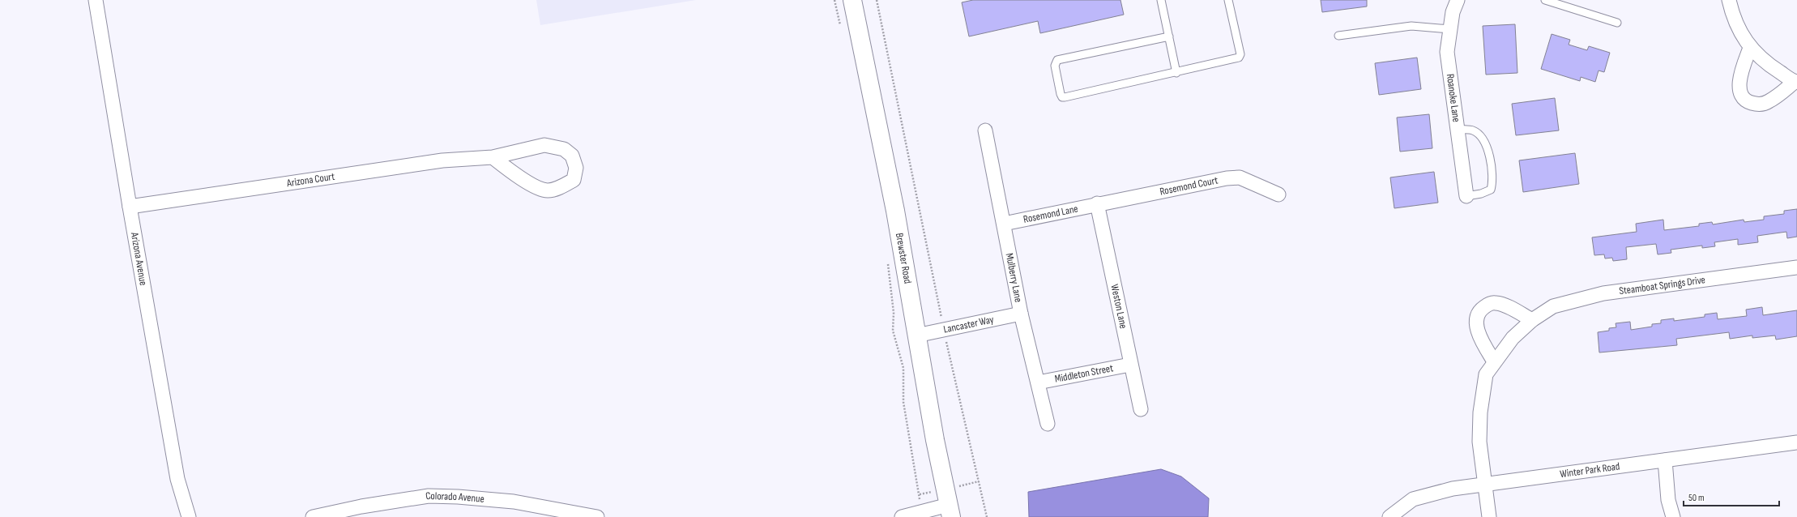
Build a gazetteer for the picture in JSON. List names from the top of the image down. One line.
{"streets":{"street":["Roanoke Lane","Arizona Court","Rosemond Court","Rosemond Lane","Brewster Road","Arizona Avenue","Mulberry Lane","Steamboat Springs Drive","Weston Lane","Lancaster Way","Middleton Street","Winter Park Road","Colorado Avenue"]},"crossings":[["Arizona Court","Arizona Avenue"],["Rosemond Court","Rosemond Lane"],["Rosemond Court","Weston Lane"],["Rosemond Lane","Mulberry Lane"],["Rosemond Lane","Weston Lane"],["Brewster Road","Lancaster Way"],["Mulberry Lane","Lancaster Way"],["Mulberry Lane","Middleton Street"],["Steamboat Springs Drive","Winter Park Road"],["Weston Lane","Middleton Street"]],"scale_bar":"50 m"}
